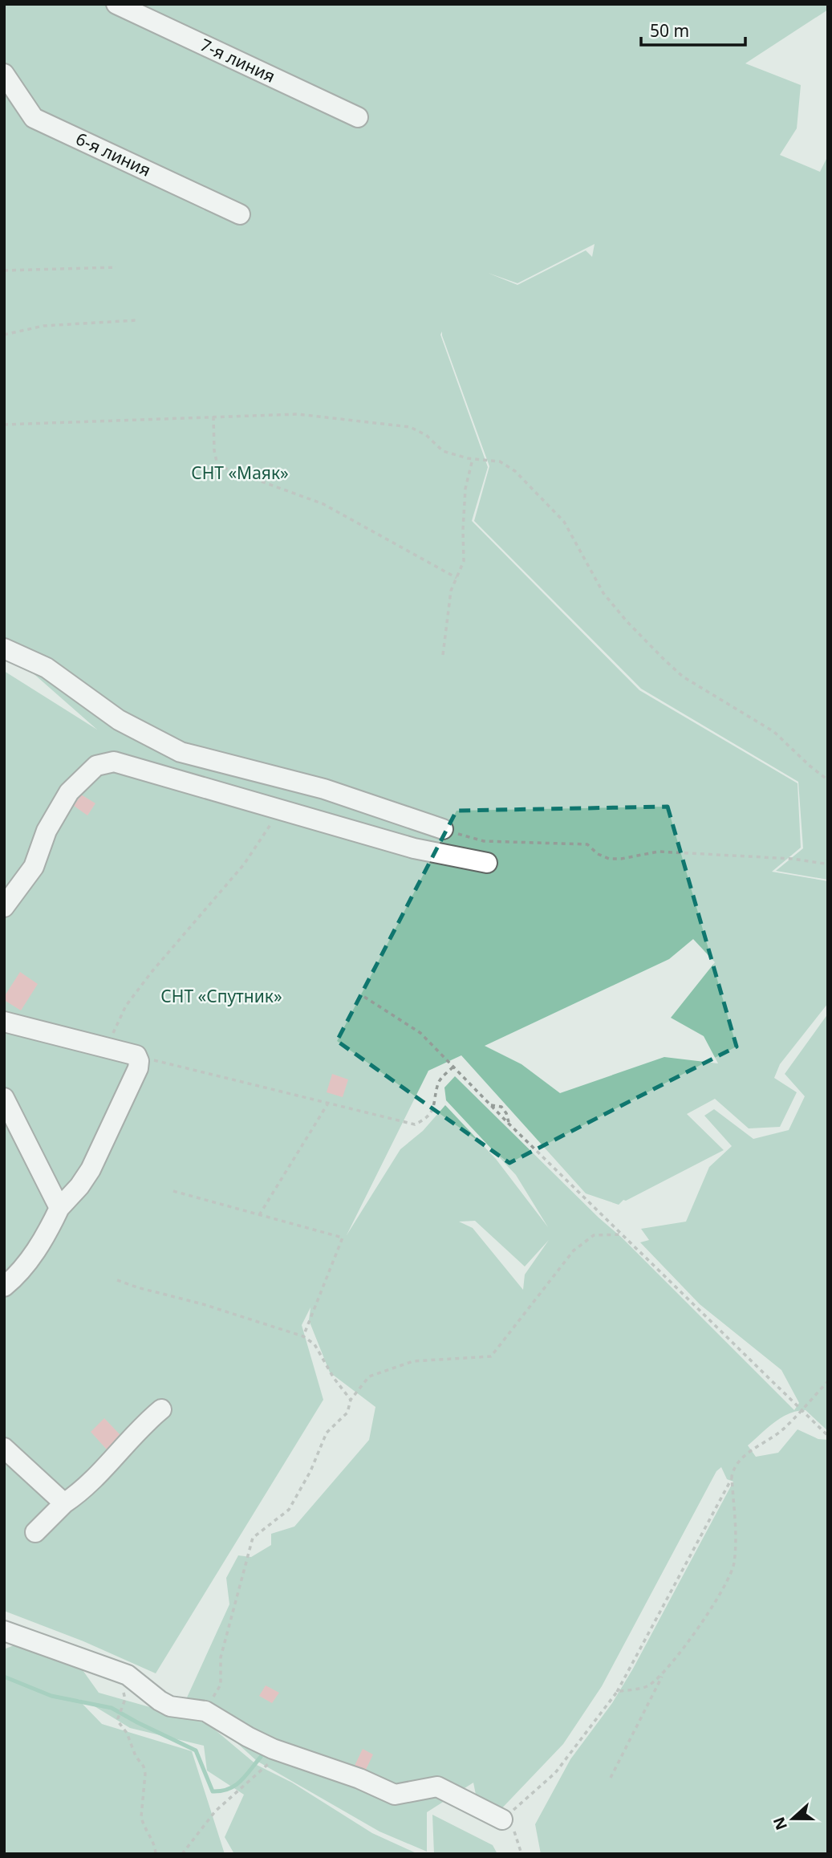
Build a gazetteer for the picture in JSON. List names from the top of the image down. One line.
{"streets":{"street":["7-я линия","6-я линия"]},"parks":["СНТ «Маяк»","СНТ «Спутник»"],"scale_bar":"50 m","north":"left"}
